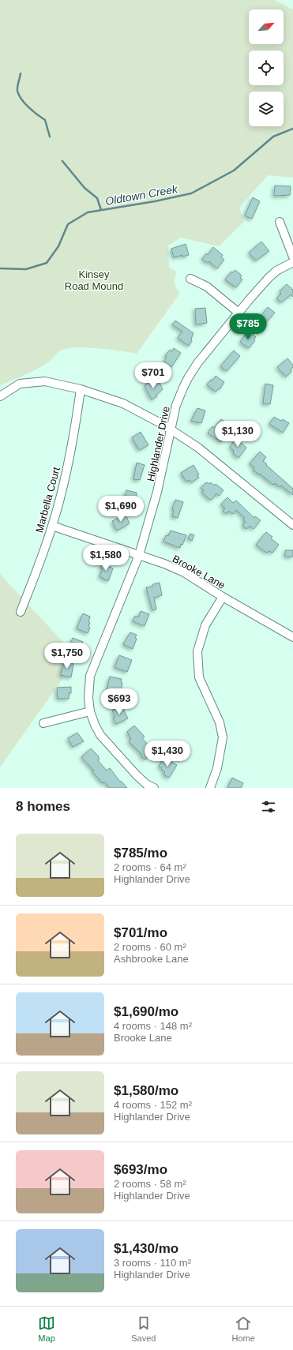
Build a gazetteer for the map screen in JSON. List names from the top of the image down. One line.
{"streets":{"street":["Highlander Drive","Marbella Court","Brooke Lane"]},"crossings":[["Highlander Drive","Brooke Lane"],["Marbella Court","Brooke Lane"]],"water":["Oldtown Creek"],"parks":["Kinsey Road Mound"],"north":"top right","page":{"price":["$785","$701","$1,130","$1,690","$1,580","$1,750","$693","$1,430"],"heading":"8 homes","list":[{"name":"$785/mo","note":"2 rooms · 64 m² · Highlander Drive"},{"name":"$701/mo","note":"2 rooms · 60 m² · Ashbrooke Lane"},{"name":"$1,690/mo","note":"4 rooms · 148 m² · Brooke Lane"},{"name":"$1,580/mo","note":"4 rooms · 152 m² · Highlander Drive"},{"name":"$693/mo","note":"2 rooms · 58 m² · Highlander Drive"},{"name":"$1,430/mo","note":"3 rooms · 110 m² · Highlander Drive"}],"tabs":["Map","Saved","Home"]}}
